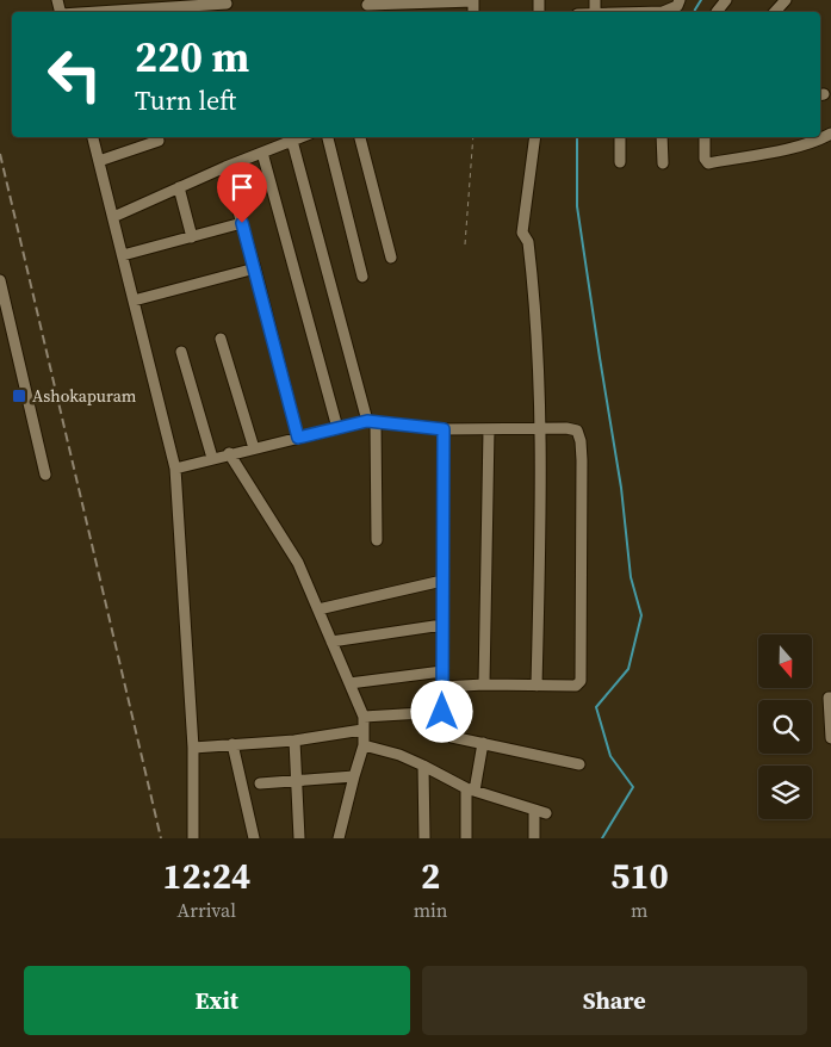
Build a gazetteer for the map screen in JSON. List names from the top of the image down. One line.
{"places":{"transit":["Ashokapuram"]},"north":"bottom","page":{"turn":["220 m","Turn left"],"eta":["12:24","Arrival","2","min","510","m"],"buttons":["Exit","Share"]}}
